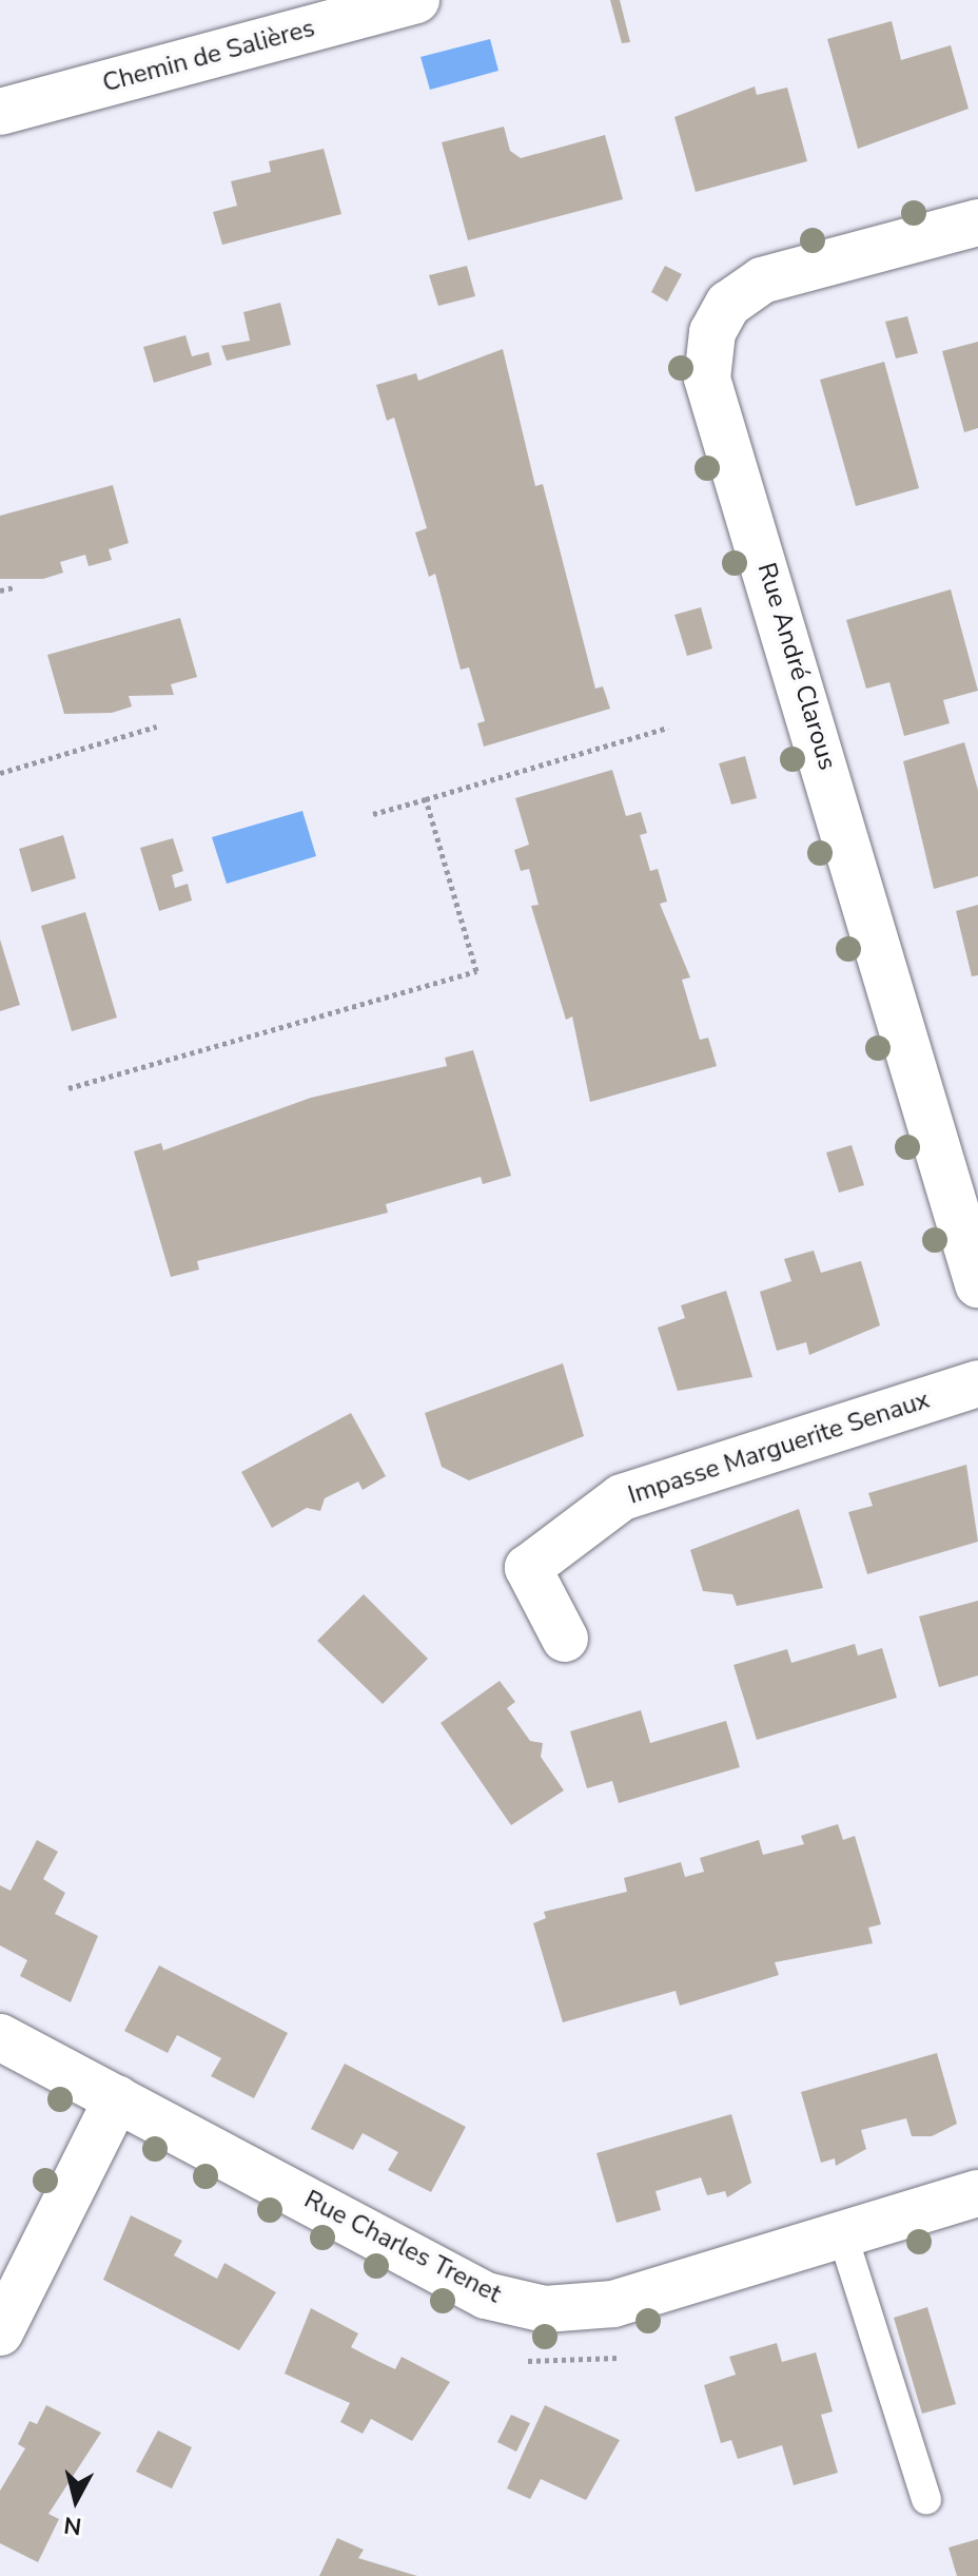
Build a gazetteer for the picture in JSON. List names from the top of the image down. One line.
{"streets":{"street":["Chemin de Salières","Rue André Clarous","Impasse Marguerite Senaux","Rue Charles Trenet"]},"north":"bottom"}
